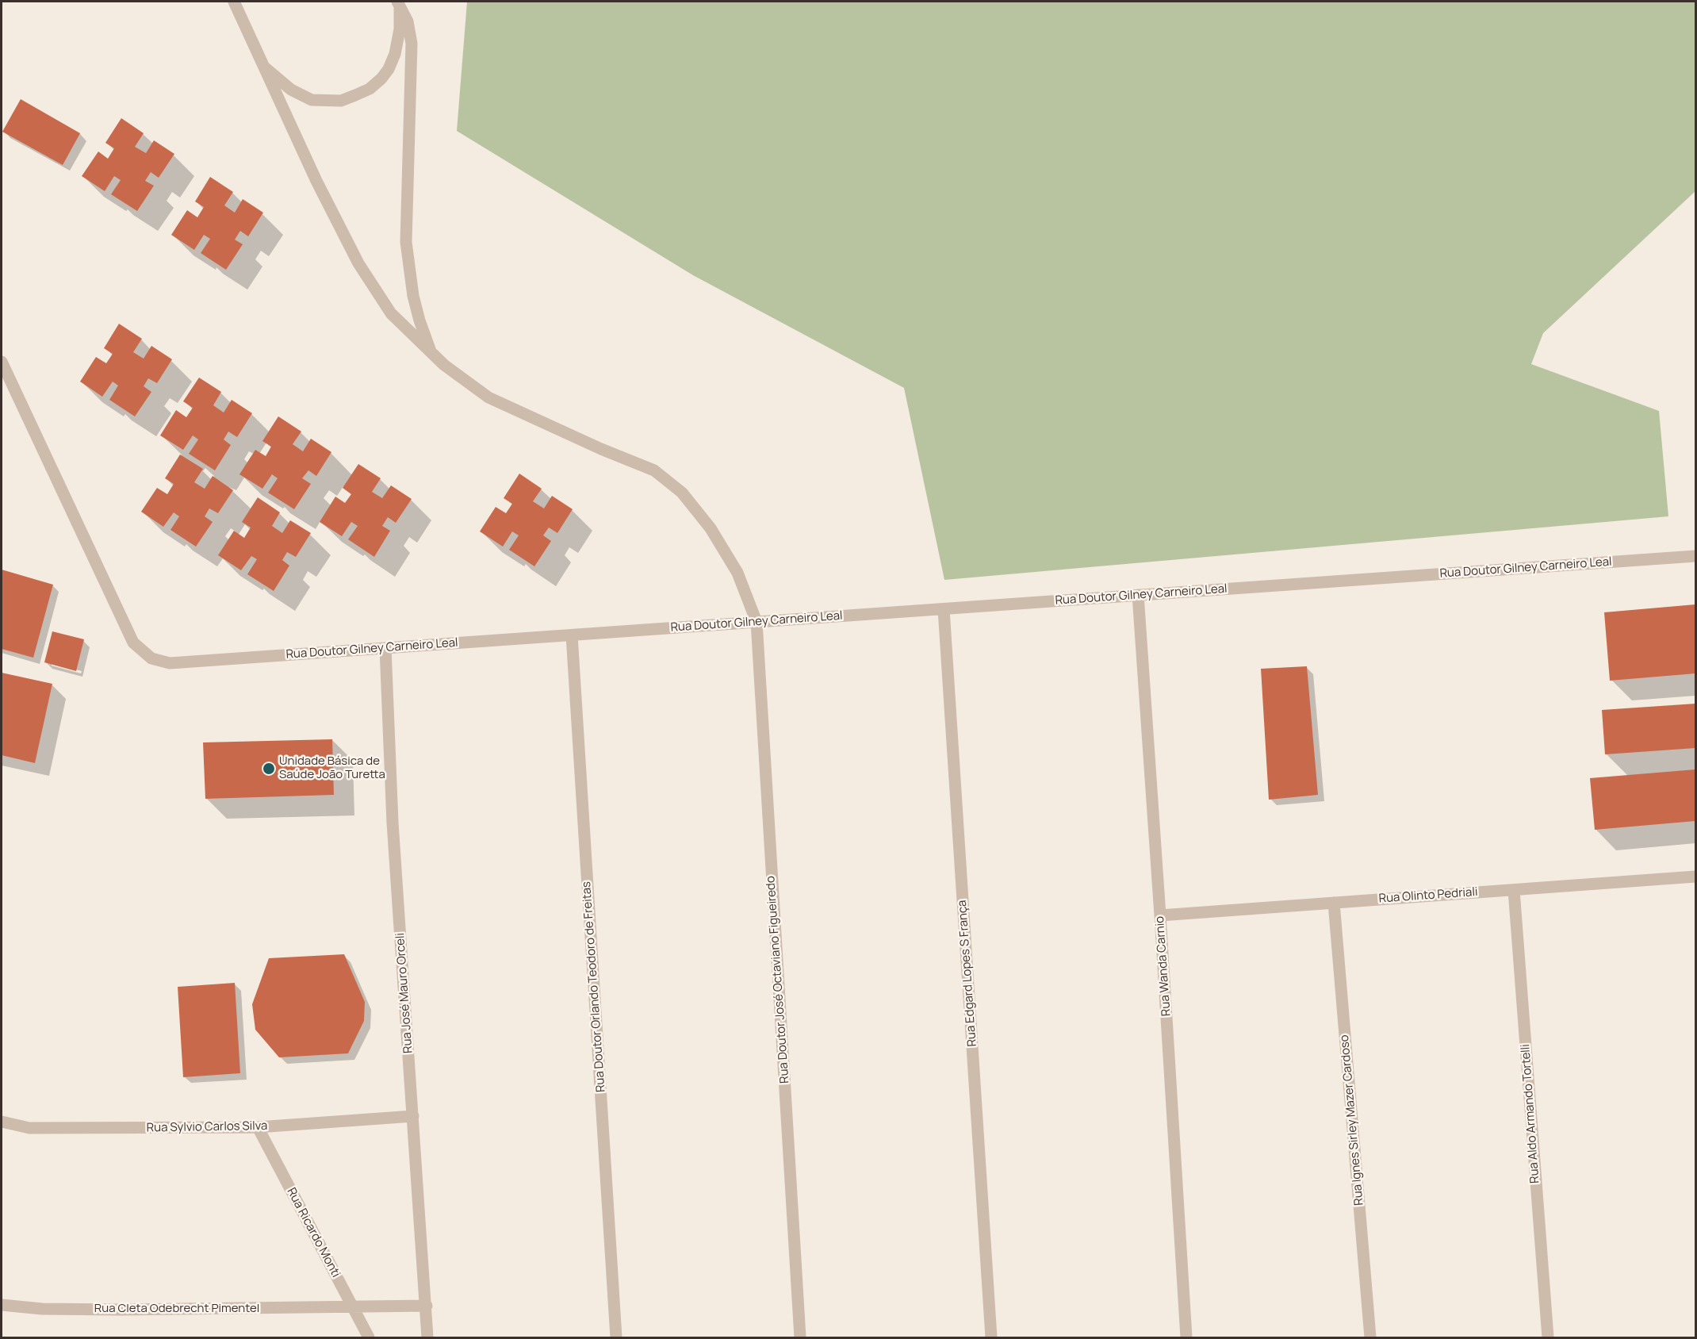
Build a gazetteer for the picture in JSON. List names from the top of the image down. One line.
{"streets":{"street":["Rua Doutor Gilney Carneiro Leal","Rua Olinto Pedriali","Rua Wanda Carnio","Rua Edgard Lopes S França","Rua Doutor José Octaviano Figueiredo","Rua Doutor Orlando Teodoro de Freitas","Rua José Mauro Orceli","Rua Aldo Armando Tortelli","Rua Ignes Sirley Mazer Cardoso","Rua Sylvio Carlos Silva","Rua Ricardo Monti","Rua Cleta Odebrecht Pimentel"]},"crossings":[["Rua Doutor Gilney Carneiro Leal","Rua Wanda Carnio"],["Rua Doutor Gilney Carneiro Leal","Rua Edgard Lopes S França"],["Rua Doutor Gilney Carneiro Leal","Rua Doutor José Octaviano Figueiredo"],["Rua Doutor Gilney Carneiro Leal","Rua Doutor Orlando Teodoro de Freitas"],["Rua Doutor Gilney Carneiro Leal","Rua José Mauro Orceli"],["Rua Olinto Pedriali","Rua Wanda Carnio"],["Rua Olinto Pedriali","Rua Aldo Armando Tortelli"],["Rua Olinto Pedriali","Rua Ignes Sirley Mazer Cardoso"],["Rua José Mauro Orceli","Rua Sylvio Carlos Silva"],["Rua José Mauro Orceli","Rua Cleta Odebrecht Pimentel"],["Rua Sylvio Carlos Silva","Rua Ricardo Monti"],["Rua Ricardo Monti","Rua Cleta Odebrecht Pimentel"]],"places":["Unidade Básica de Saúde João Turetta"]}
